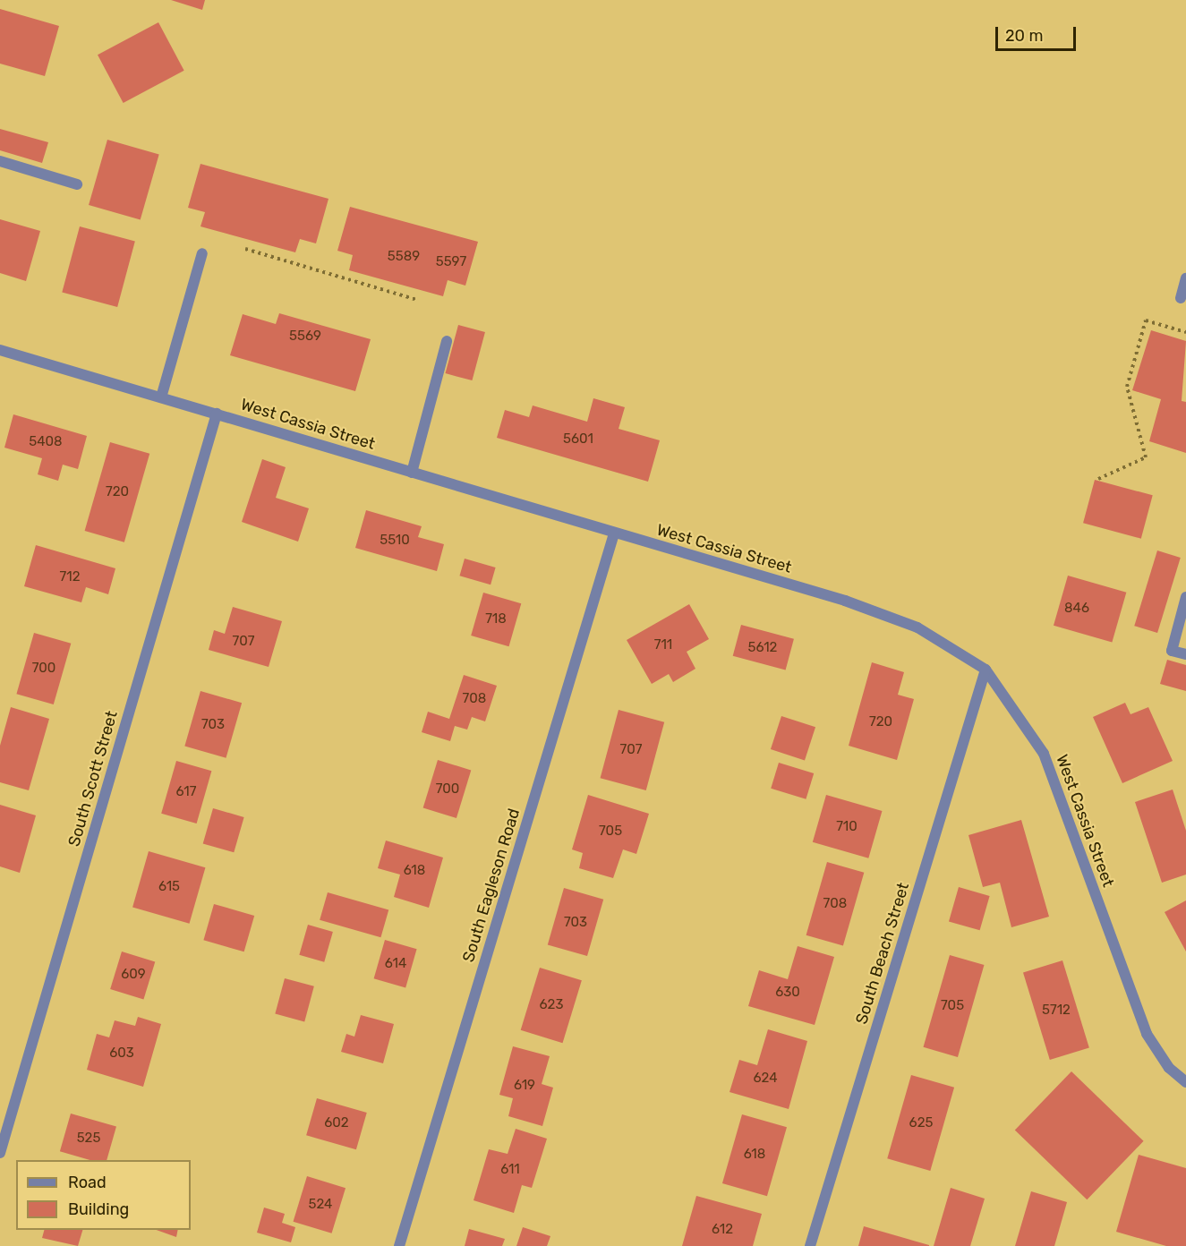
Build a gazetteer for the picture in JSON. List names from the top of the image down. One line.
{"streets":{"street":["West Cassia Street","South Scott Street","South Eagleson Road","South Beach Street"]},"crossings":[["West Cassia Street","South Scott Street"],["West Cassia Street","South Eagleson Road"],["West Cassia Street","South Beach Street"]],"house_numbers":["5589","5597","5569","5601","5408","720","5510","712","846","718","707","711","5612","700","708","720","703","707","700","617","710","705","618","615","708","703","614","609","630","623","705","5712","603","624","619","602","625","525","618","611","524","612"],"legend":["Road","Building"],"scale_bar":"20 m"}
